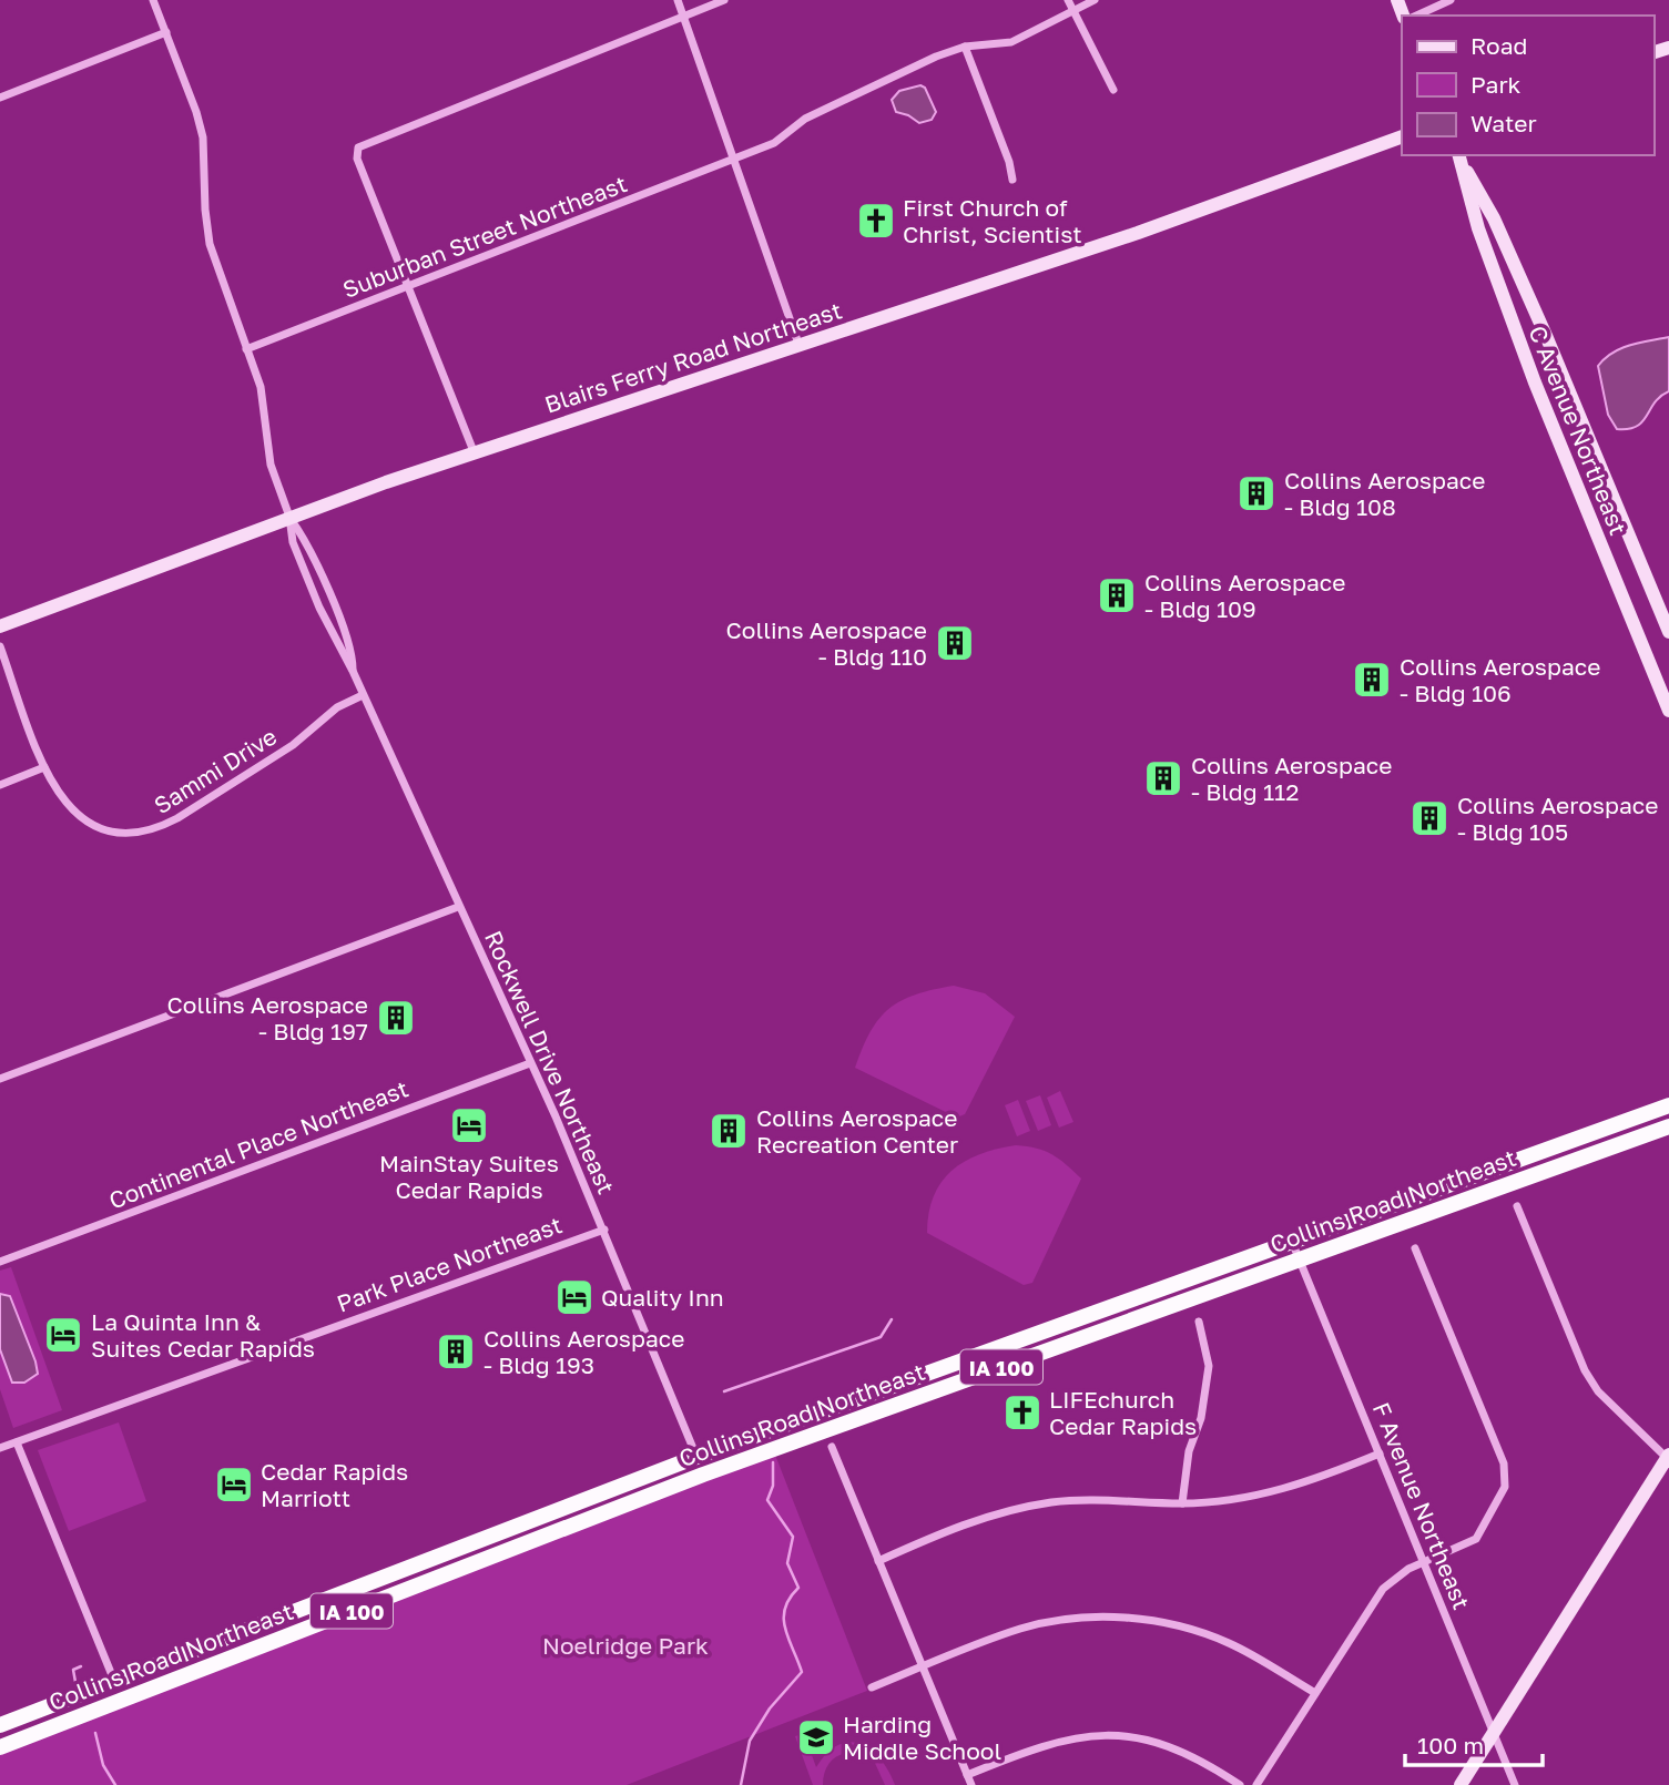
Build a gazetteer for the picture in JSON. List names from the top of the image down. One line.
{"streets":{"highway":["Collins Road Northeast","IA 100"],"main road":["Blairs Ferry Road Northeast","C Avenue Northeast"],"street":["Suburban Street Northeast","Sammi Drive","Rockwell Drive Northeast","Continental Place Northeast","Park Place Northeast","F Avenue Northeast"]},"crossings":[["Suburban Street Northeast","Rockwell Drive Northeast"],["Blairs Ferry Road Northeast","Rockwell Drive Northeast"],["Sammi Drive","Rockwell Drive Northeast"],["Rockwell Drive Northeast","Continental Place Northeast"],["Rockwell Drive Northeast","Collins Road Northeast"],["Rockwell Drive Northeast","Park Place Northeast"],["Collins Road Northeast","F Avenue Northeast"]],"parks":["Noelridge Park"],"places":{"church":["First Church of Christ, Scientist","LIFEchurch Cedar Rapids"],"building":["Collins Aerospace - Bldg 108","Collins Aerospace - Bldg 109","Collins Aerospace - Bldg 110","Collins Aerospace - Bldg 106","Collins Aerospace - Bldg 112","Collins Aerospace - Bldg 105","Collins Aerospace - Bldg 197","Collins Aerospace Recreation Center","Collins Aerospace - Bldg 193"],"hotel":["MainStay Suites Cedar Rapids","Quality Inn","La Quinta Inn & Suites Cedar Rapids","Cedar Rapids Marriott"],"school or university":["Harding Middle School"]},"legend":["Road","Park","Water"],"scale_bar":"100 m"}
